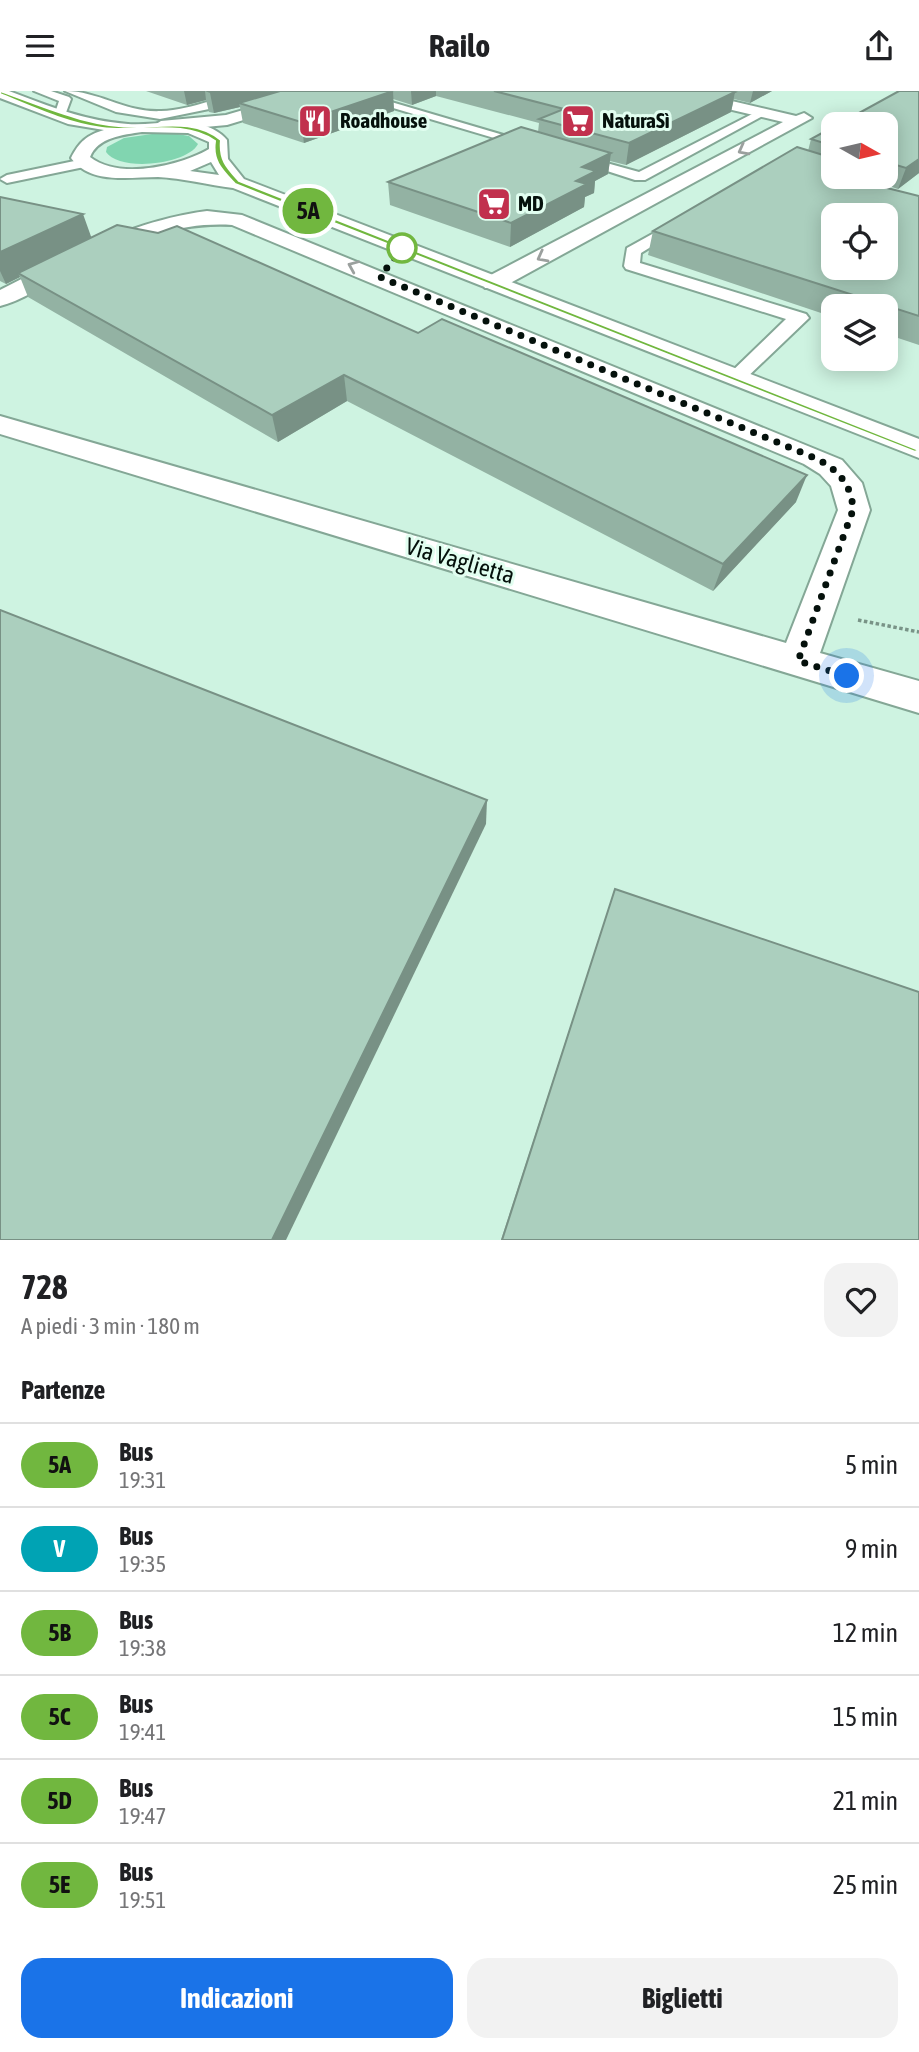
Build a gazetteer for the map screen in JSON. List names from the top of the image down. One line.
{"streets":{"street":["Via Vaglietta"]},"places":{"restaurant":["Roadhouse"],"supermarket":["NaturaSì","MD"]},"lines":["bus line 5A"],"north":"right","page":{"header":"Railo","on_map":"5A","heading":[["728","A piedi · 3 min · 180 m"],"Partenze"],"list":[{"mark":"5A","name":"Bus","note":"19:31","value":"5 min"},{"mark":"V","name":"Bus","note":"19:35","value":"9 min"},{"mark":"5B","name":"Bus","note":"19:38","value":"12 min"},{"mark":"5C","name":"Bus","note":"19:41","value":"15 min"},{"mark":"5D","name":"Bus","note":"19:47","value":"21 min"},{"mark":"5E","name":"Bus","note":"19:51","value":"25 min"}],"buttons":["Indicazioni","Biglietti"]}}
